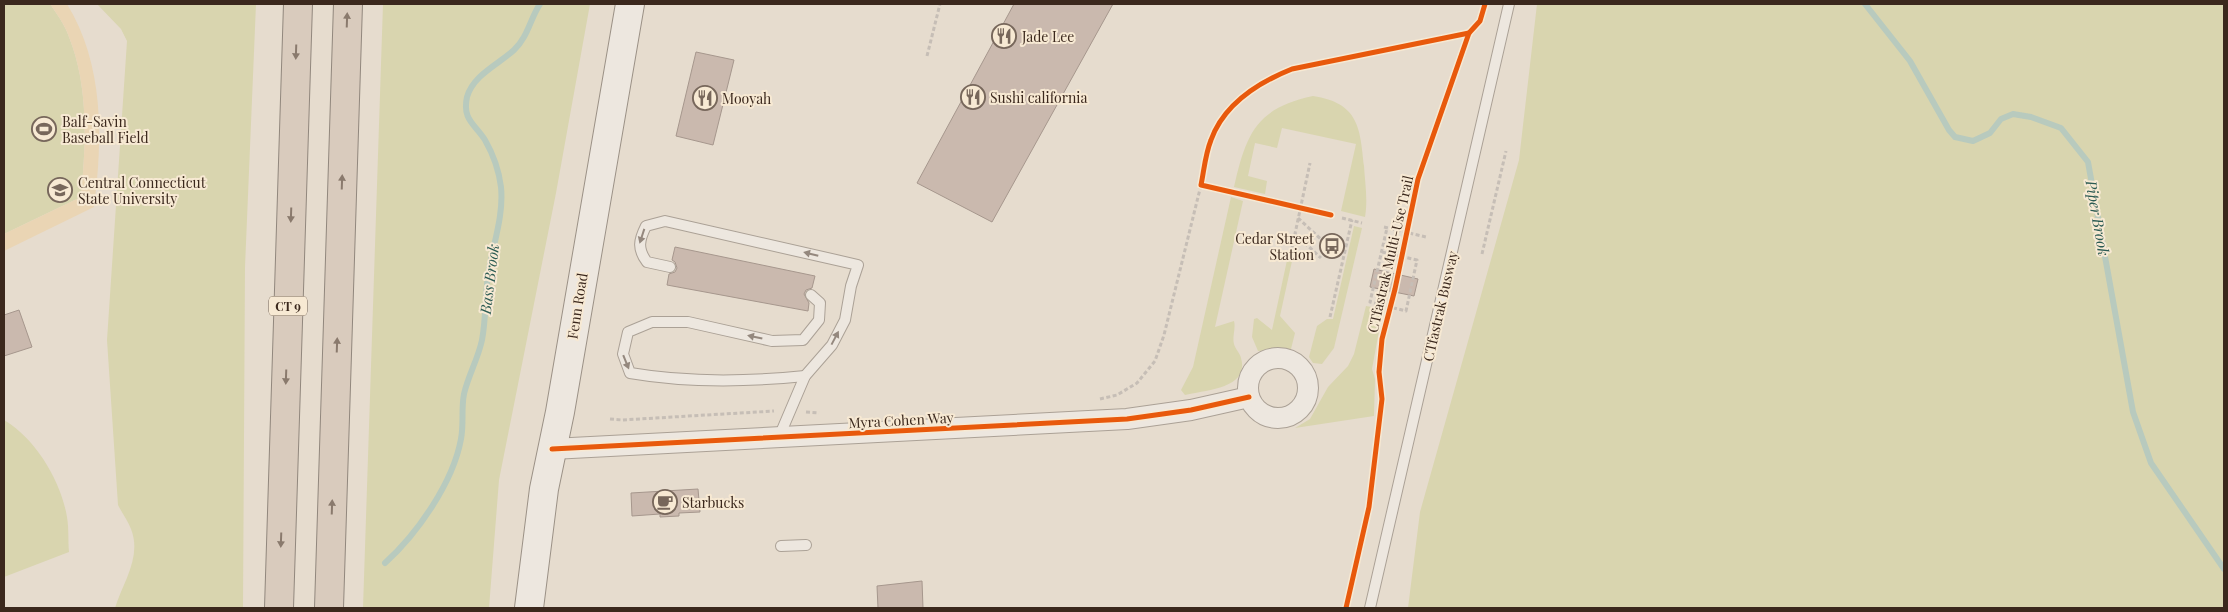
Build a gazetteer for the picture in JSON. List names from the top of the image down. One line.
{"streets":{"highway":["CT 9"],"main road":["Fenn Road"],"street":["Myra Cohen Way"],"lane":["CTfastrak Busway"],"cycle path":["CTfastrak Multi-Use Trail"]},"crossings":[["Fenn Road","Myra Cohen Way"]],"water":["Piper Brook","Bass Brook"],"places":{"restaurant":["Jade Lee","Sushi california","Mooyah"],"sports":["Balf-Savin Baseball Field"],"school or university":["Central Connecticut State University"],"bus stop":["Cedar Street Station"],"cafe":["Starbucks"]}}
